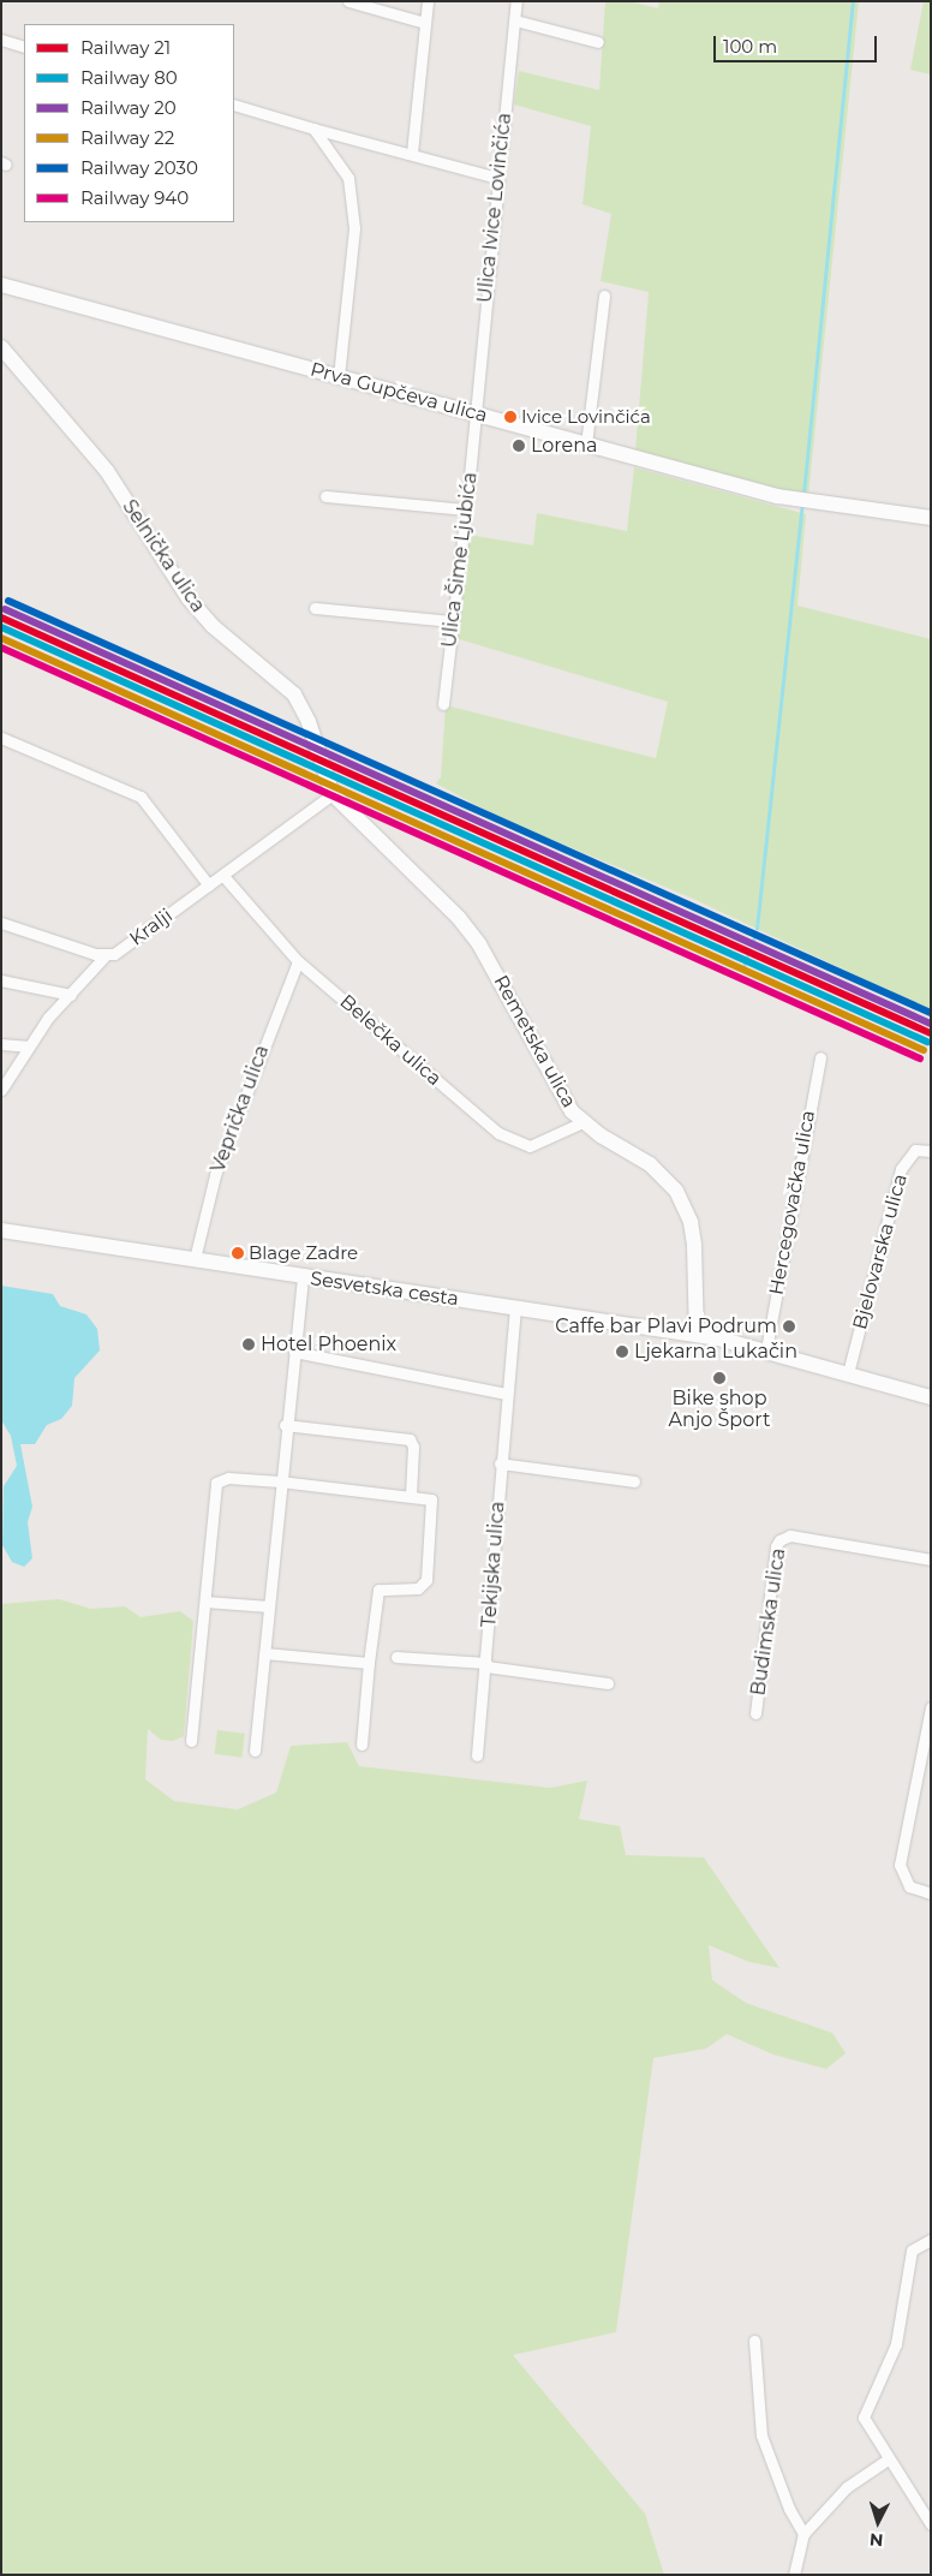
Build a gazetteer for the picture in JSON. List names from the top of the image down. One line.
{"streets":{"street":["Ulica Ivice Lovinčića","Prva Gupčeva ulica","Selnička ulica","Ulica Šime Ljubića","Kralji","Belečka ulica","Remetska ulica","Veprička ulica","Hercegovačka ulica","Bjelovarska ulica","Sesvetska cesta","Tekijska ulica","Budimska ulica"]},"crossings":[["Ulica Ivice Lovinčića","Prva Gupčeva ulica"],["Ulica Ivice Lovinčića","Ulica Šime Ljubića"],["Prva Gupčeva ulica","Ulica Šime Ljubića"],["Selnička ulica","Kralji"],["Selnička ulica","Remetska ulica"],["Kralji","Belečka ulica"],["Kralji","Remetska ulica"],["Belečka ulica","Remetska ulica"],["Belečka ulica","Veprička ulica"],["Remetska ulica","Sesvetska cesta"],["Veprička ulica","Sesvetska cesta"],["Sesvetska cesta","Tekijska ulica"]],"places":["Ivice Lovinčića","Lorena","Blage Zadre","Caffe bar Plavi Podrum","Hotel Phoenix","Ljekarna Lukačin","Bike shop Anjo Šport"],"lines":["rail line 2030","rail line 20","rail line 21","rail line 80","rail line 22","rail line 940"],"legend":["Railway 21","Railway 80","Railway 20","Railway 22","Railway 2030","Railway 940"],"scale_bar":"100 m","north":"bottom"}
